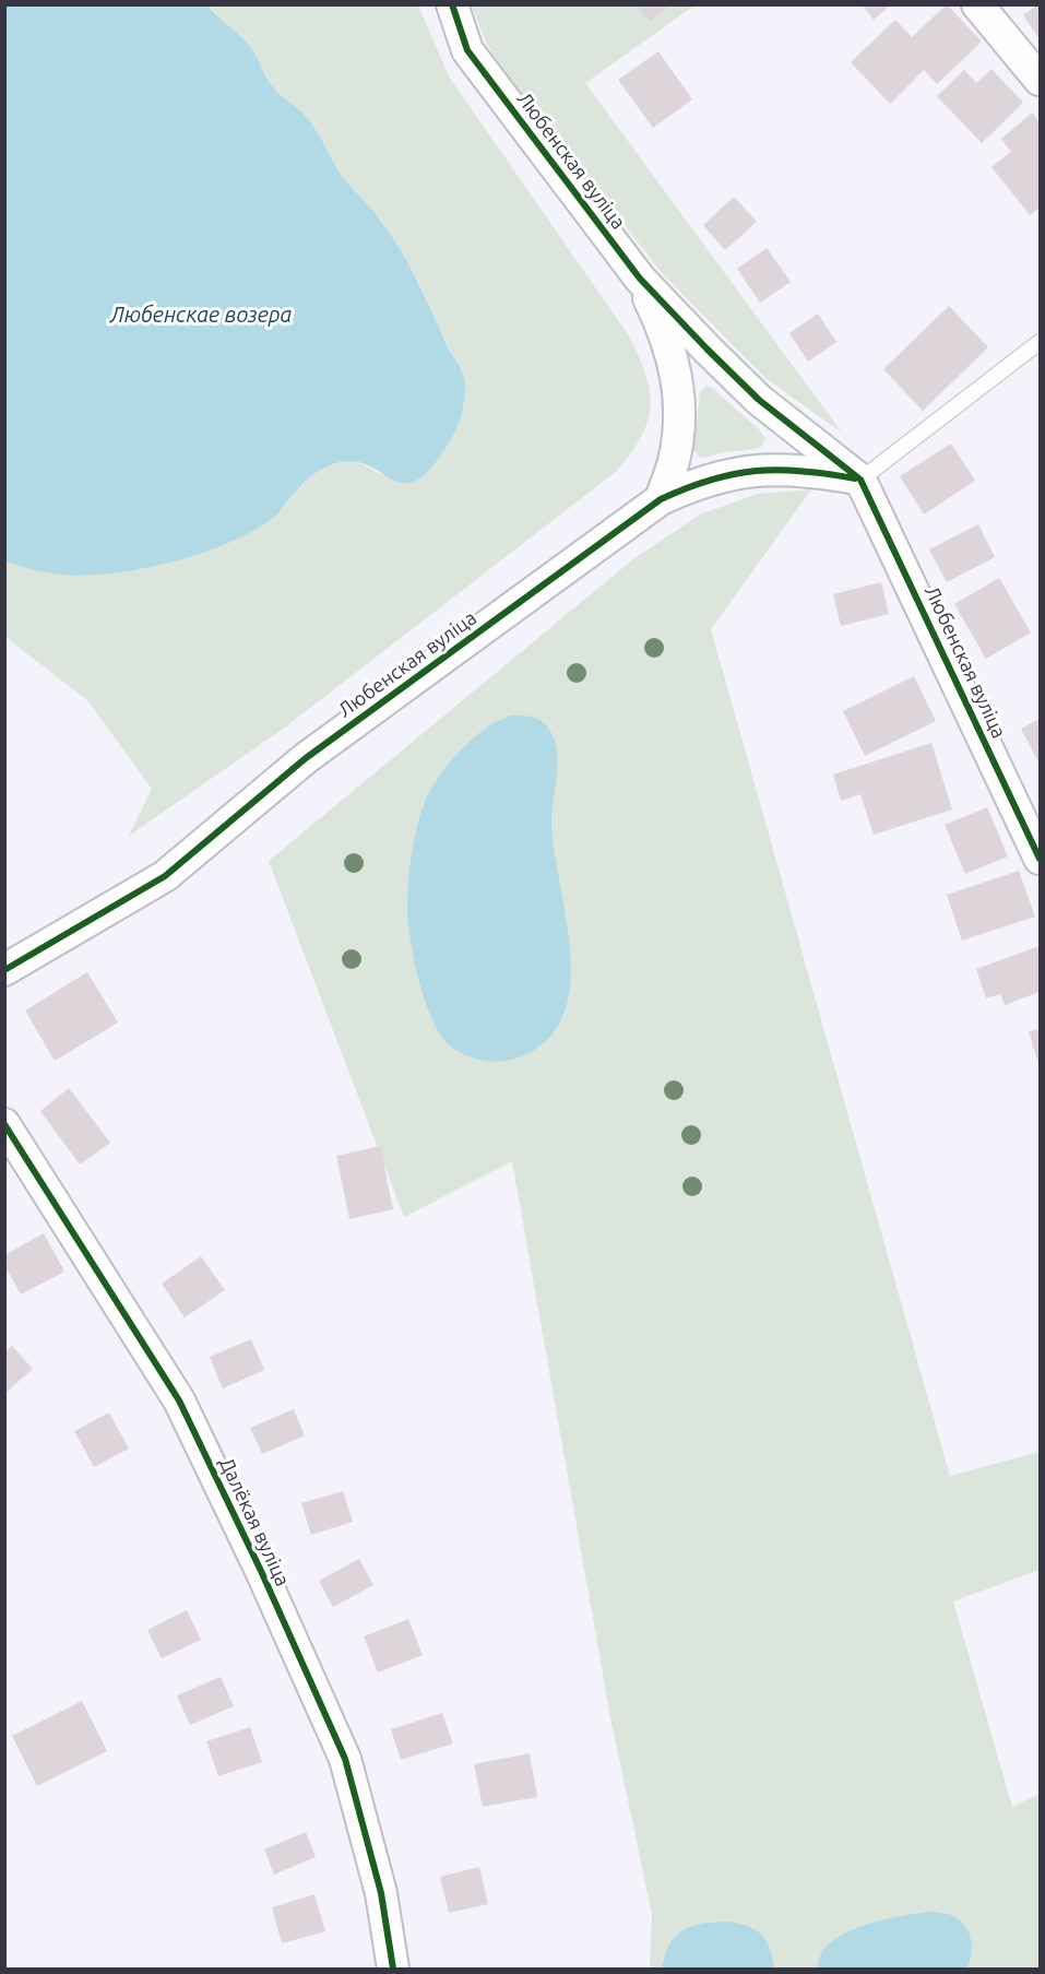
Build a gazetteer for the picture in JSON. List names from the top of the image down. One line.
{"streets":{"street":["Любенская вуліца","Далёкая вуліца"]},"water":["Любенскае возера"]}
